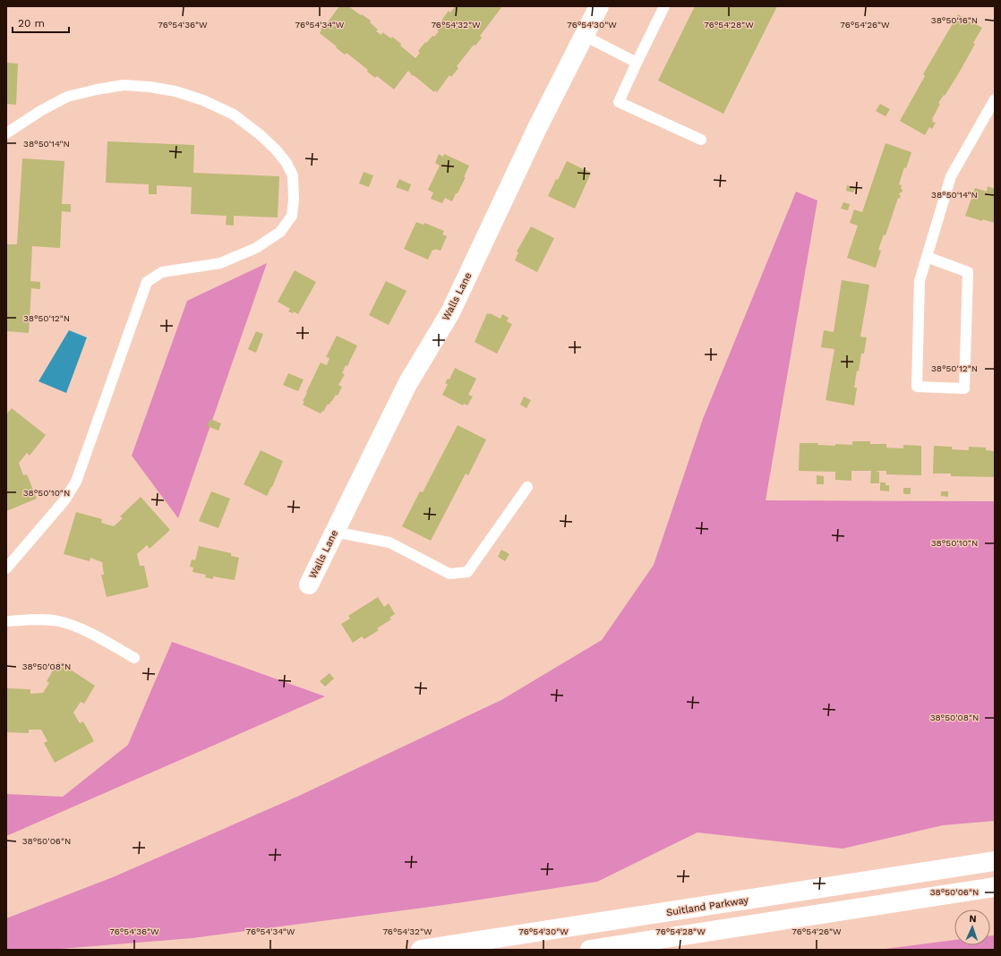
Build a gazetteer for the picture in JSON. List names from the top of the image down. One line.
{"streets":{"main road":["Walls Lane","Suitland Parkway"]},"scale_bar":"20 m","north":"top","coordinates":["38°50'16\"N","76°54'36\"W","76°54'34\"W","76°54'32\"W","76°54'30\"W","76°54'28\"W","76°54'26\"W","38°50'14\"N","38°50'12\"N","38°50'10\"N","38°50'08\"N","38°50'06\"N"]}
